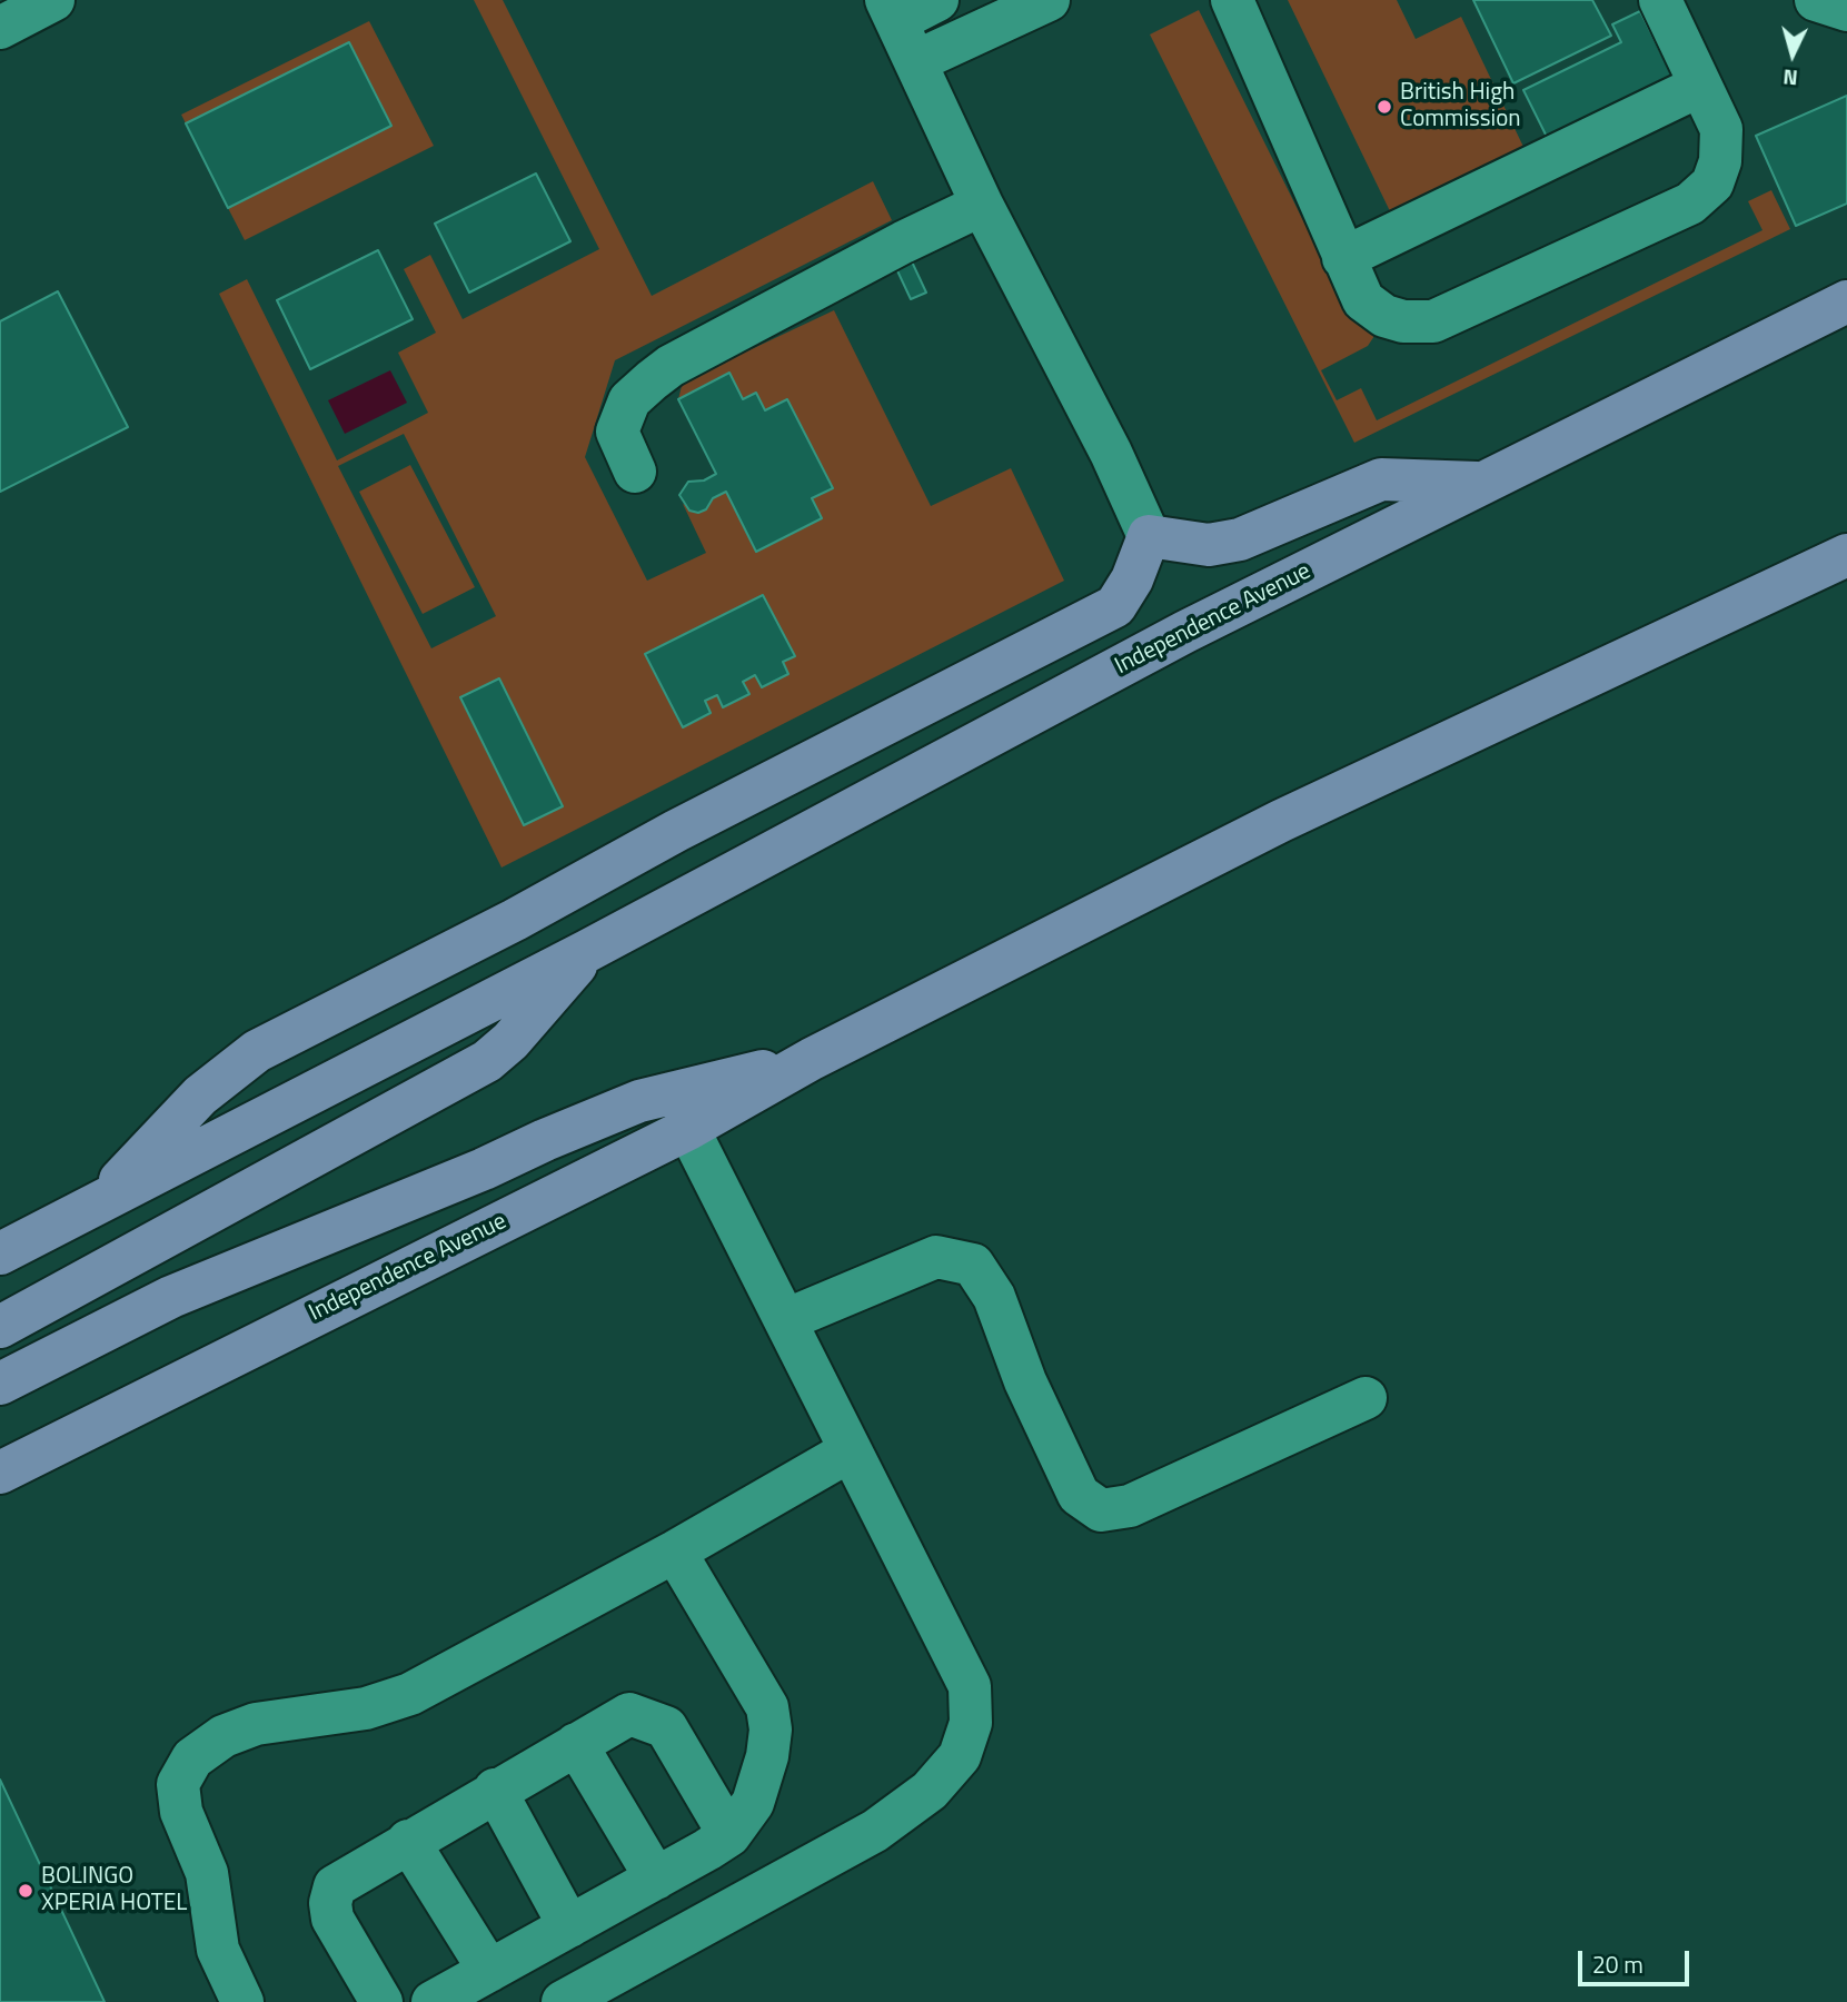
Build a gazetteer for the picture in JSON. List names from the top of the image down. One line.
{"streets":{"main road":["Independence Avenue"]},"places":["British High Commission","BOLINGO XPERIA HOTEL"],"scale_bar":"20 m","north":"bottom"}
